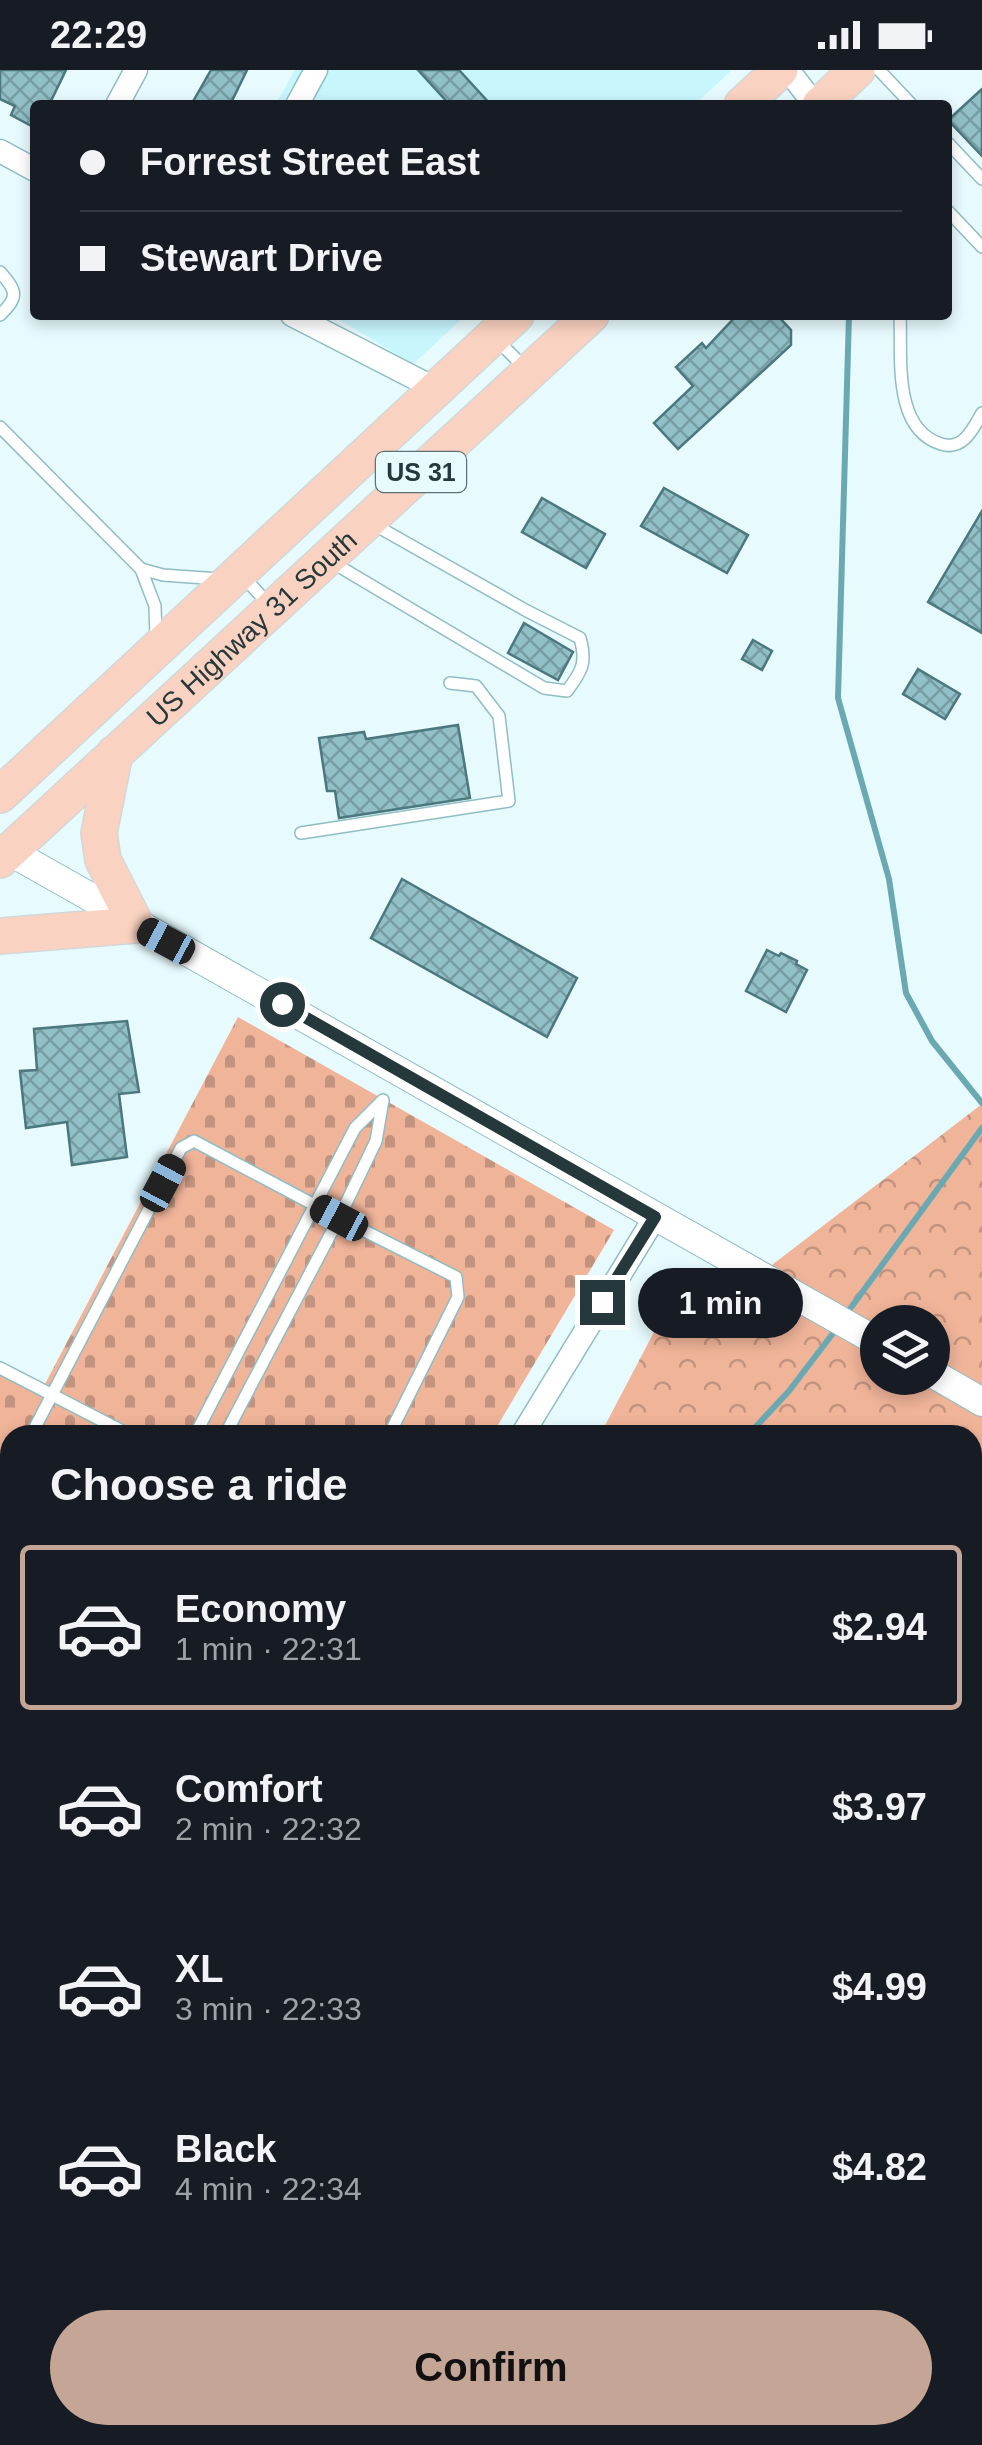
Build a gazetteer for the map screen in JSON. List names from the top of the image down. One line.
{"streets":{"main road":["US 31","US Highway 31 South"]},"page":{"status":"22:29","banner":["Forrest Street East","Stewart Drive"],"bubble":"1 min","heading":"Choose a ride","list":[{"name":"Economy","note":"1 min · 22:31","value":"$2.94"},{"name":"Comfort","note":"2 min · 22:32","value":"$3.97"},{"name":"XL","note":"3 min · 22:33","value":"$4.99"},{"name":"Black","note":"4 min · 22:34","value":"$4.82"}],"buttons":"Confirm"}}
